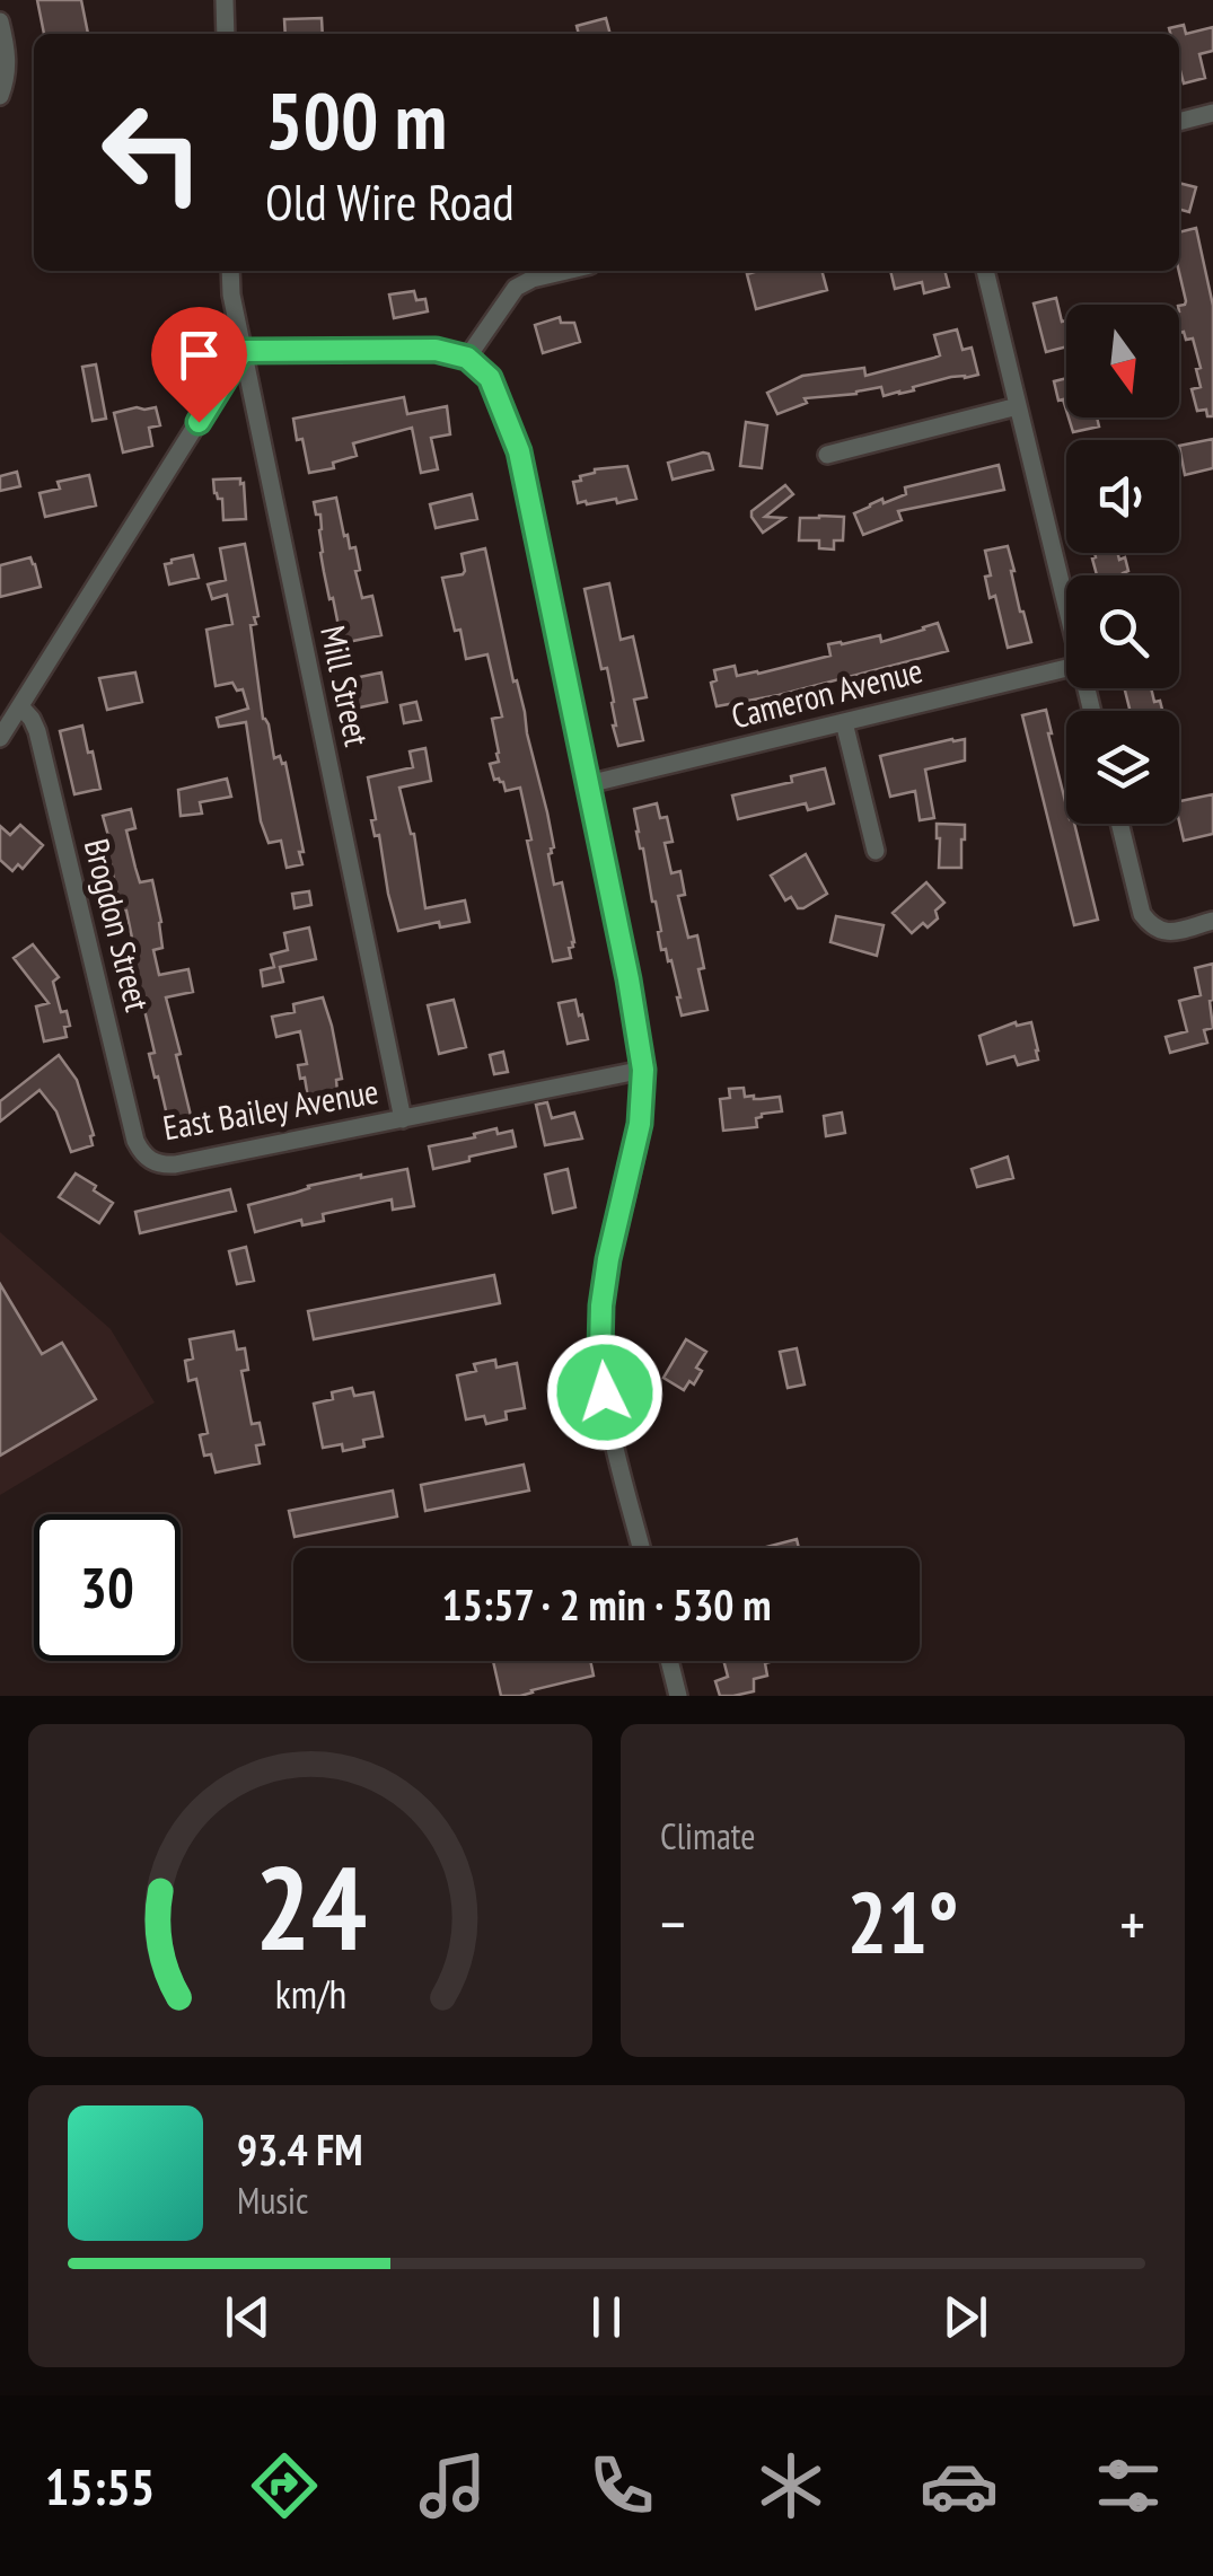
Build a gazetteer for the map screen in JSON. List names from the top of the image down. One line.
{"streets":{"street":["Mill Street","Cameron Avenue","Brogdon Street","East Bailey Avenue"]},"crossings":[["Mill Street","East Bailey Avenue"],["Brogdon Street","East Bailey Avenue"]],"north":"bottom","page":{"turn":["500 m","Old Wire Road"],"limit":"30","trip":"15:57 · 2 min · 530 m","tile":"Climate","heat":["−","21°","+"],"song":["93.4 FM","Music"],"tabs":"15:55","gauge":["24","km/h"]}}
